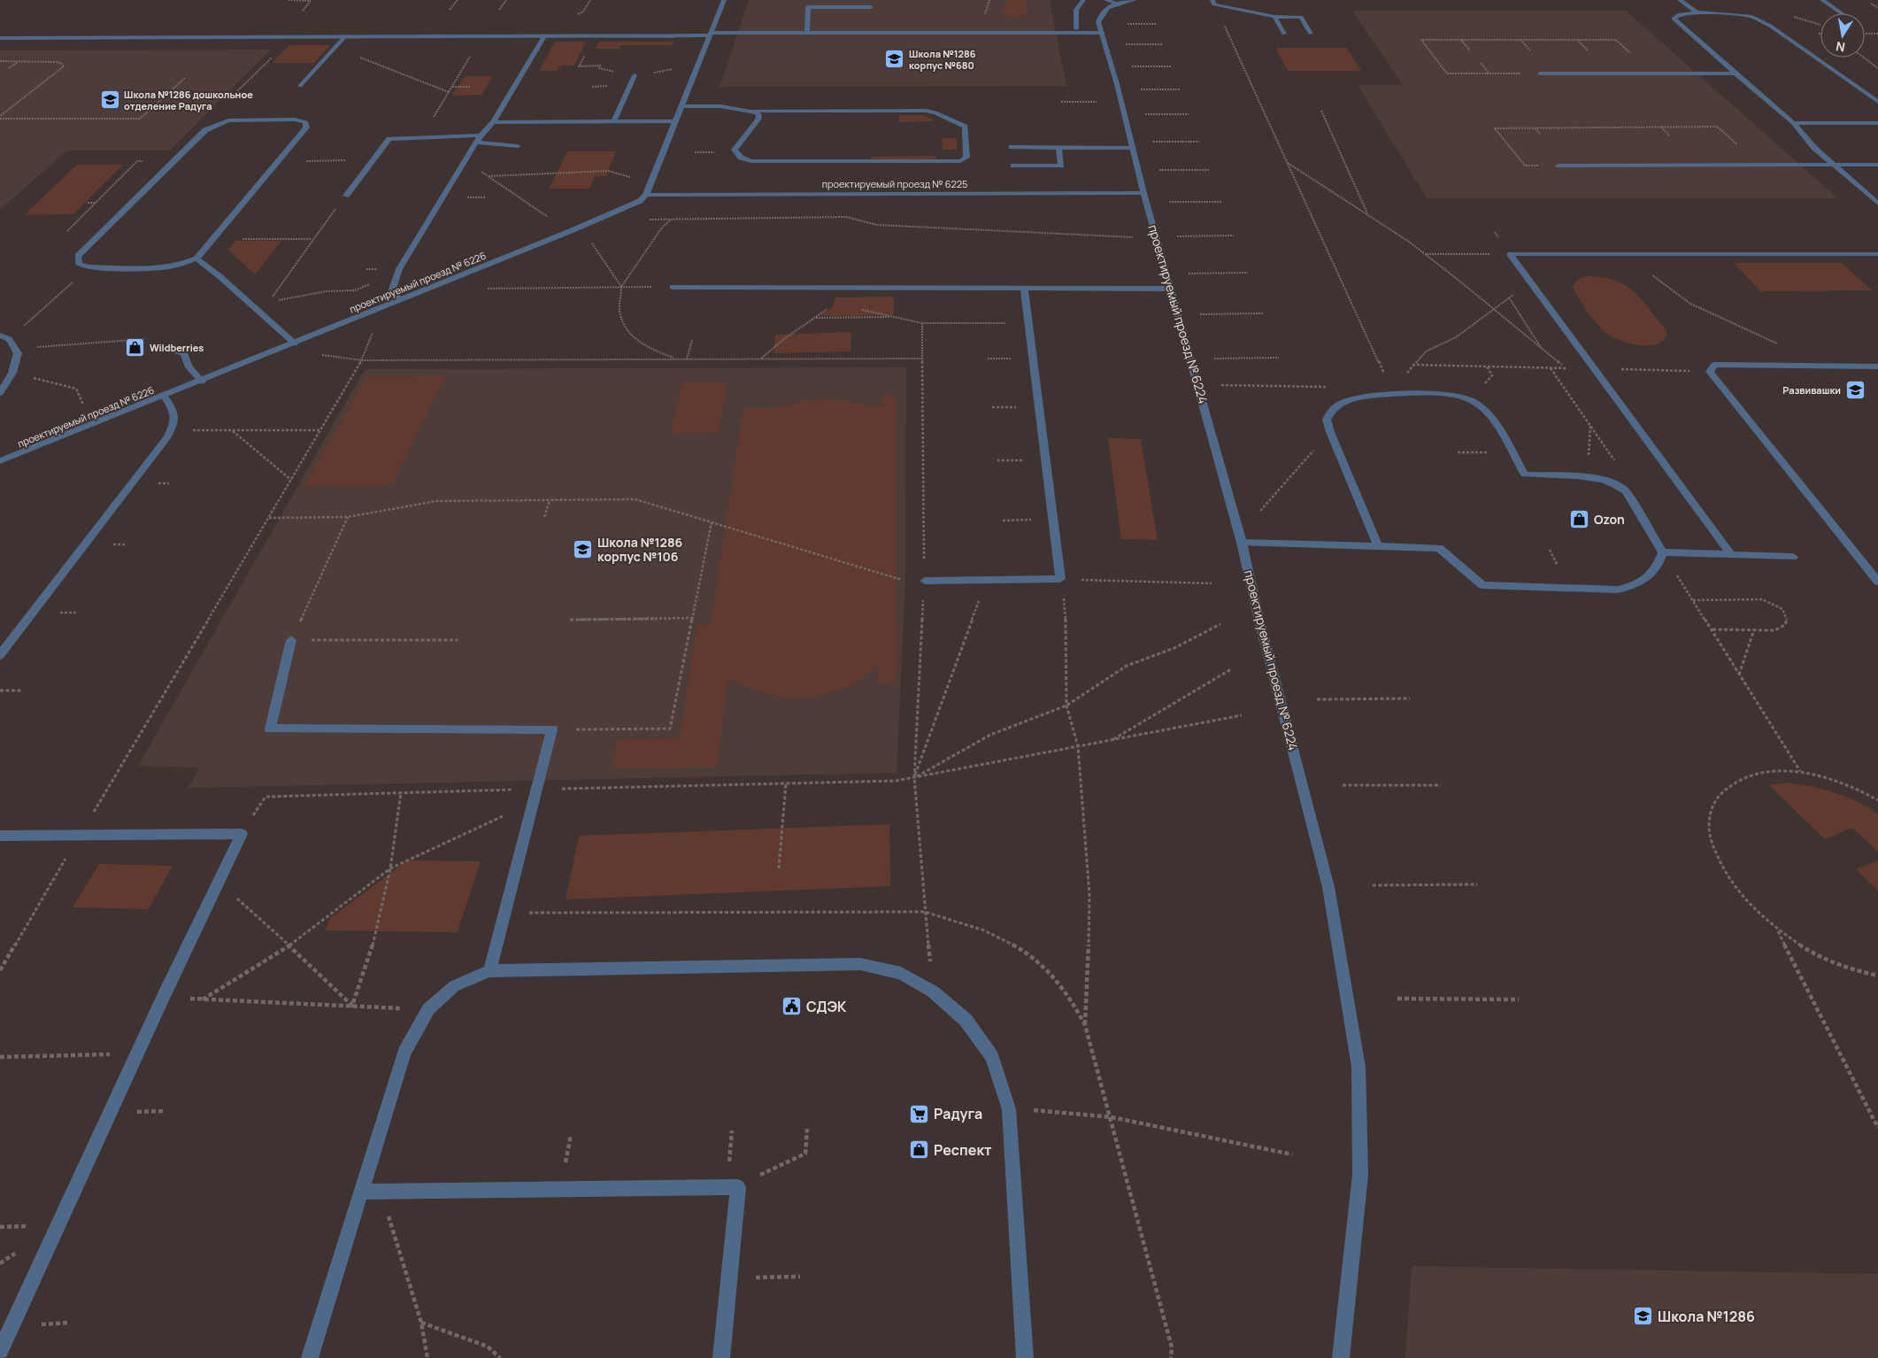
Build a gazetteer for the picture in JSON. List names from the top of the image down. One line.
{"streets":{"street":["проектируемый проезд № 6225","проектируемый проезд № 6226","проектируемый проезд № 6224"]},"crossings":[["проектируемый проезд № 6225","проектируемый проезд № 6226"],["проектируемый проезд № 6225","проектируемый проезд № 6224"]],"places":{"school or university":["Школа №1286 корпус №680","Школа №1286 дошкольное отделение Радуга","Развивашки","Школа №1286 корпус №106","Школа №1286"],"shop":["Wildberries","Ozon","Респект"],"public building":["СДЭК"],"supermarket":["Радуга"]},"north":"bottom"}
